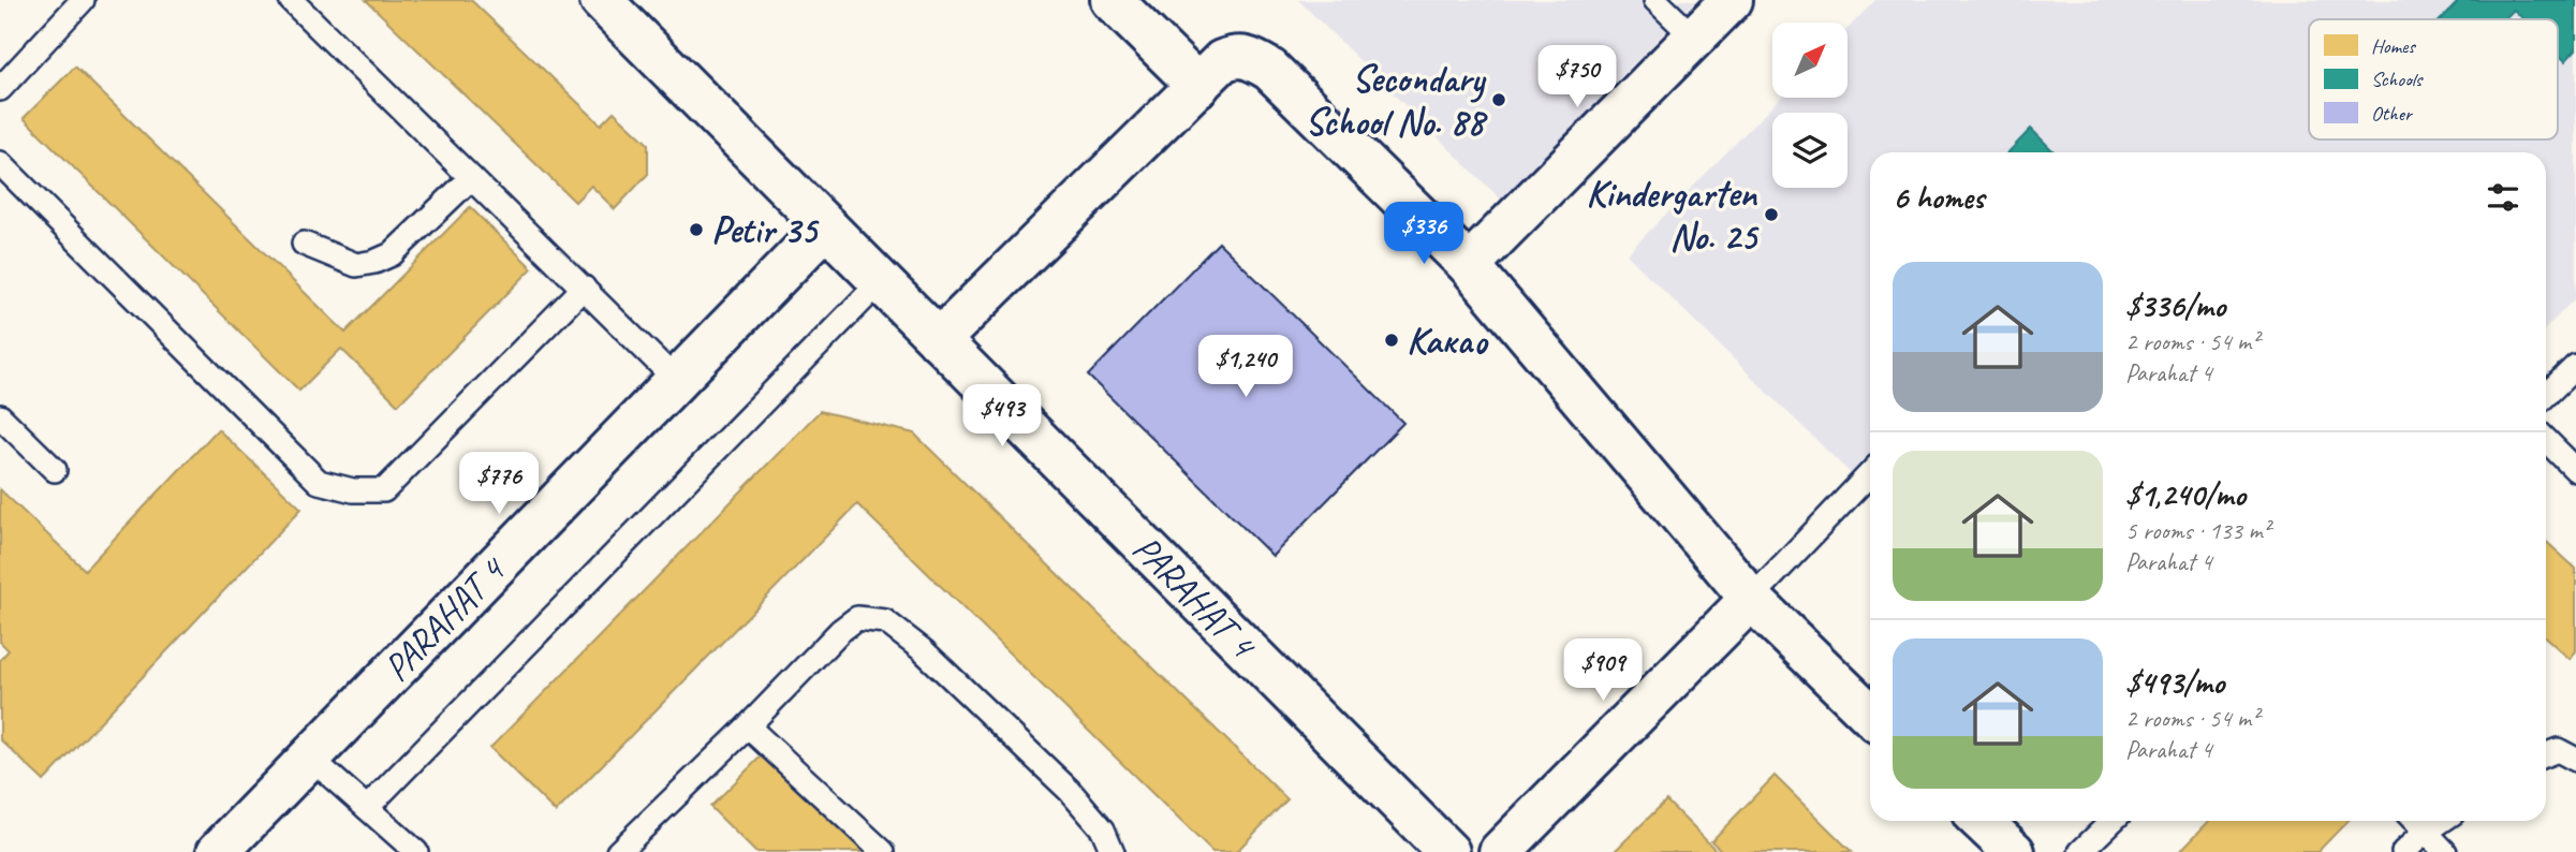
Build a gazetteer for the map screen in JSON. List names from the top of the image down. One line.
{"streets":{"street":["PARAHAT 4"]},"places":["Secondary School No. 88","Kindergarten No. 25","Petir 35","Какао"],"legend":["Homes","Schools","Other"],"north":"top right","page":{"price":["$750","$336","$1,240","$493","$776","$909"],"heading":"6 homes","list":[{"name":"$336/mo","note":"2 rooms · 54 m² · Parahat 4"},{"name":"$1,240/mo","note":"5 rooms · 133 m² · Parahat 4"},{"name":"$493/mo","note":"2 rooms · 54 m² · Parahat 4"}]}}
